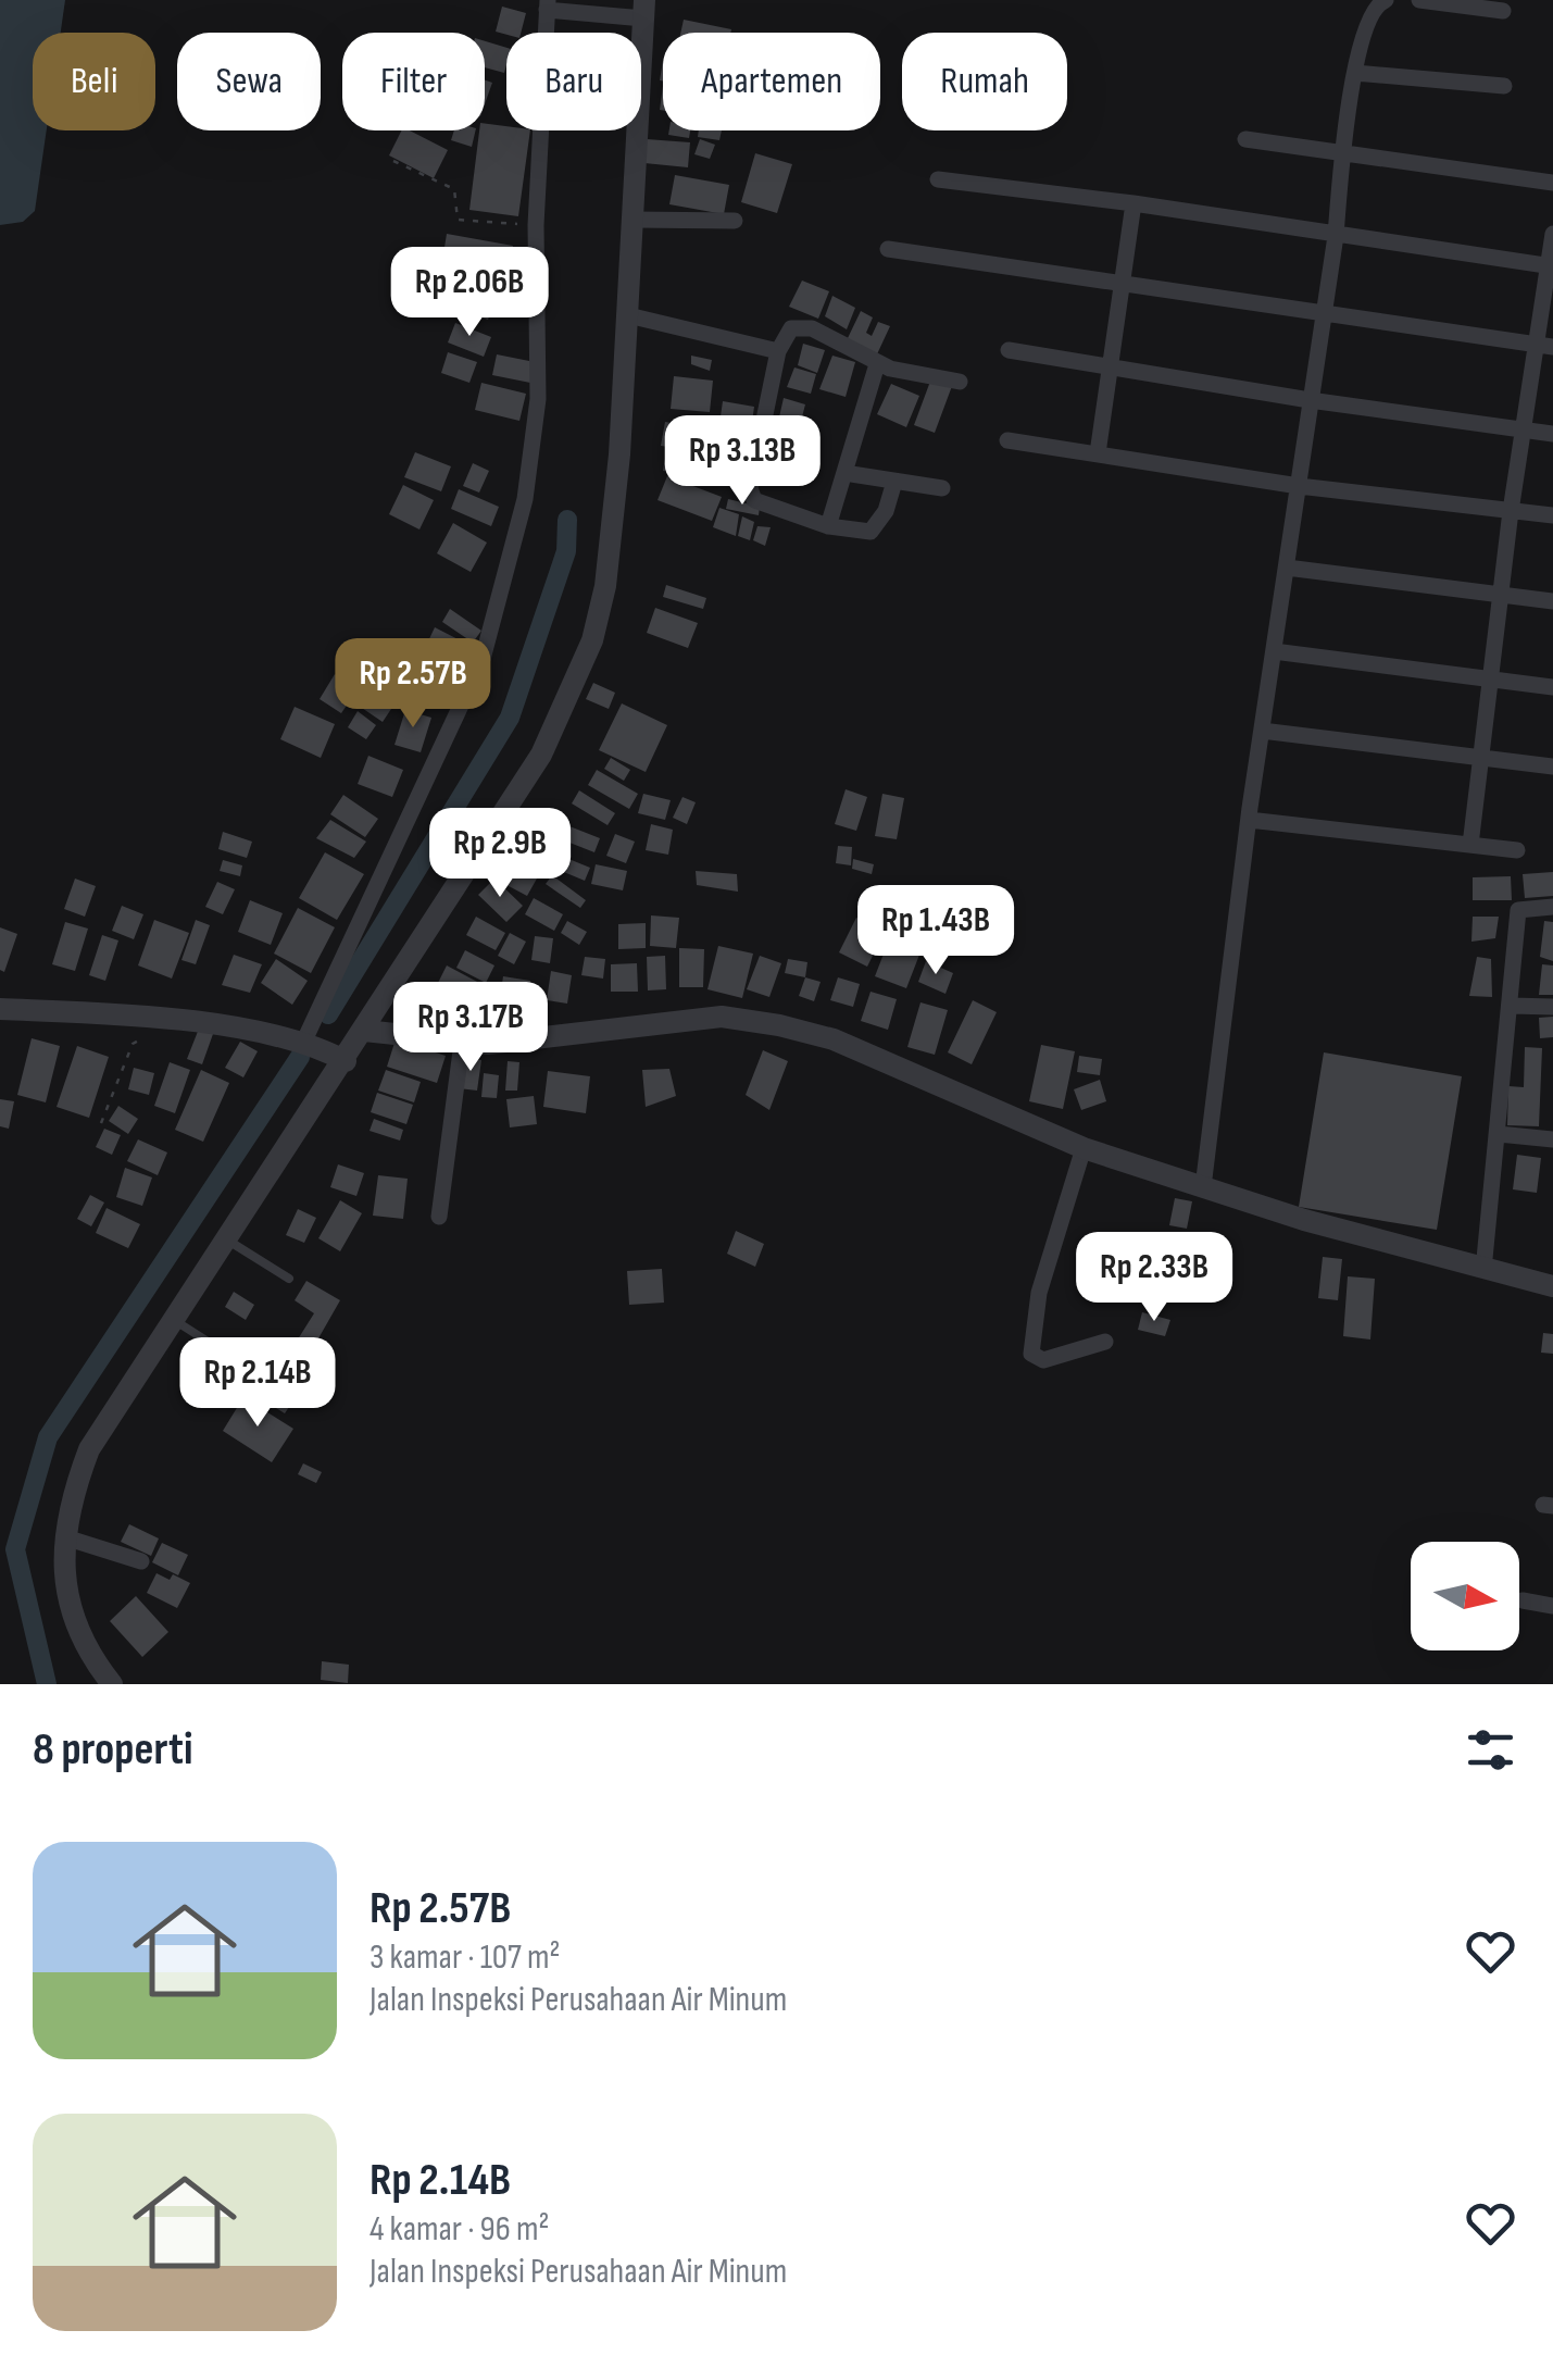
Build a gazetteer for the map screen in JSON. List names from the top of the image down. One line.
{"north":"right","page":{"chip":["Beli","Sewa","Filter","Baru","Apartemen","Rumah"],"price":["Rp 2.06B","Rp 3.13B","Rp 2.57B","Rp 2.9B","Rp 1.43B","Rp 3.17B","Rp 2.33B","Rp 2.14B"],"heading":"8 properti","list":[{"name":"Rp 2.57B","note":"3 kamar · 107 m² · Jalan Inspeksi Perusahaan Air Minum"},{"name":"Rp 2.14B","note":"4 kamar · 96 m² · Jalan Inspeksi Perusahaan Air Minum"}]}}
